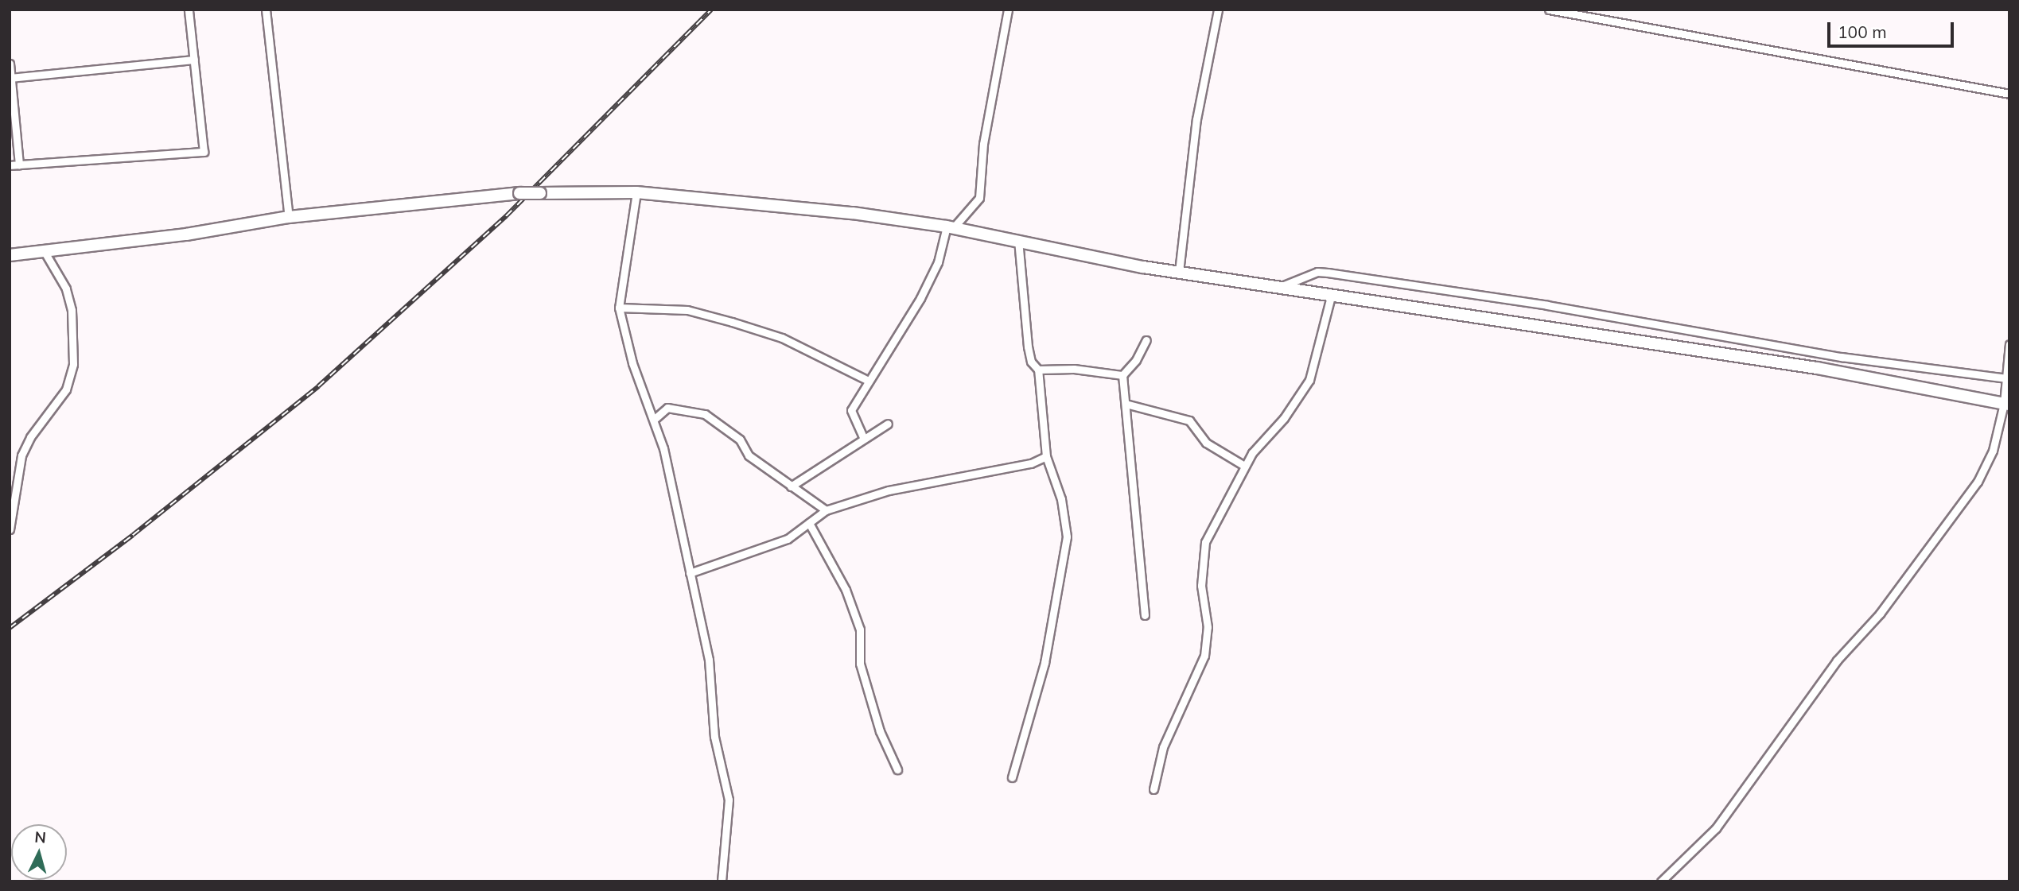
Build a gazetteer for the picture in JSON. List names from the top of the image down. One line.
{"scale_bar":"100 m","north":"top"}
